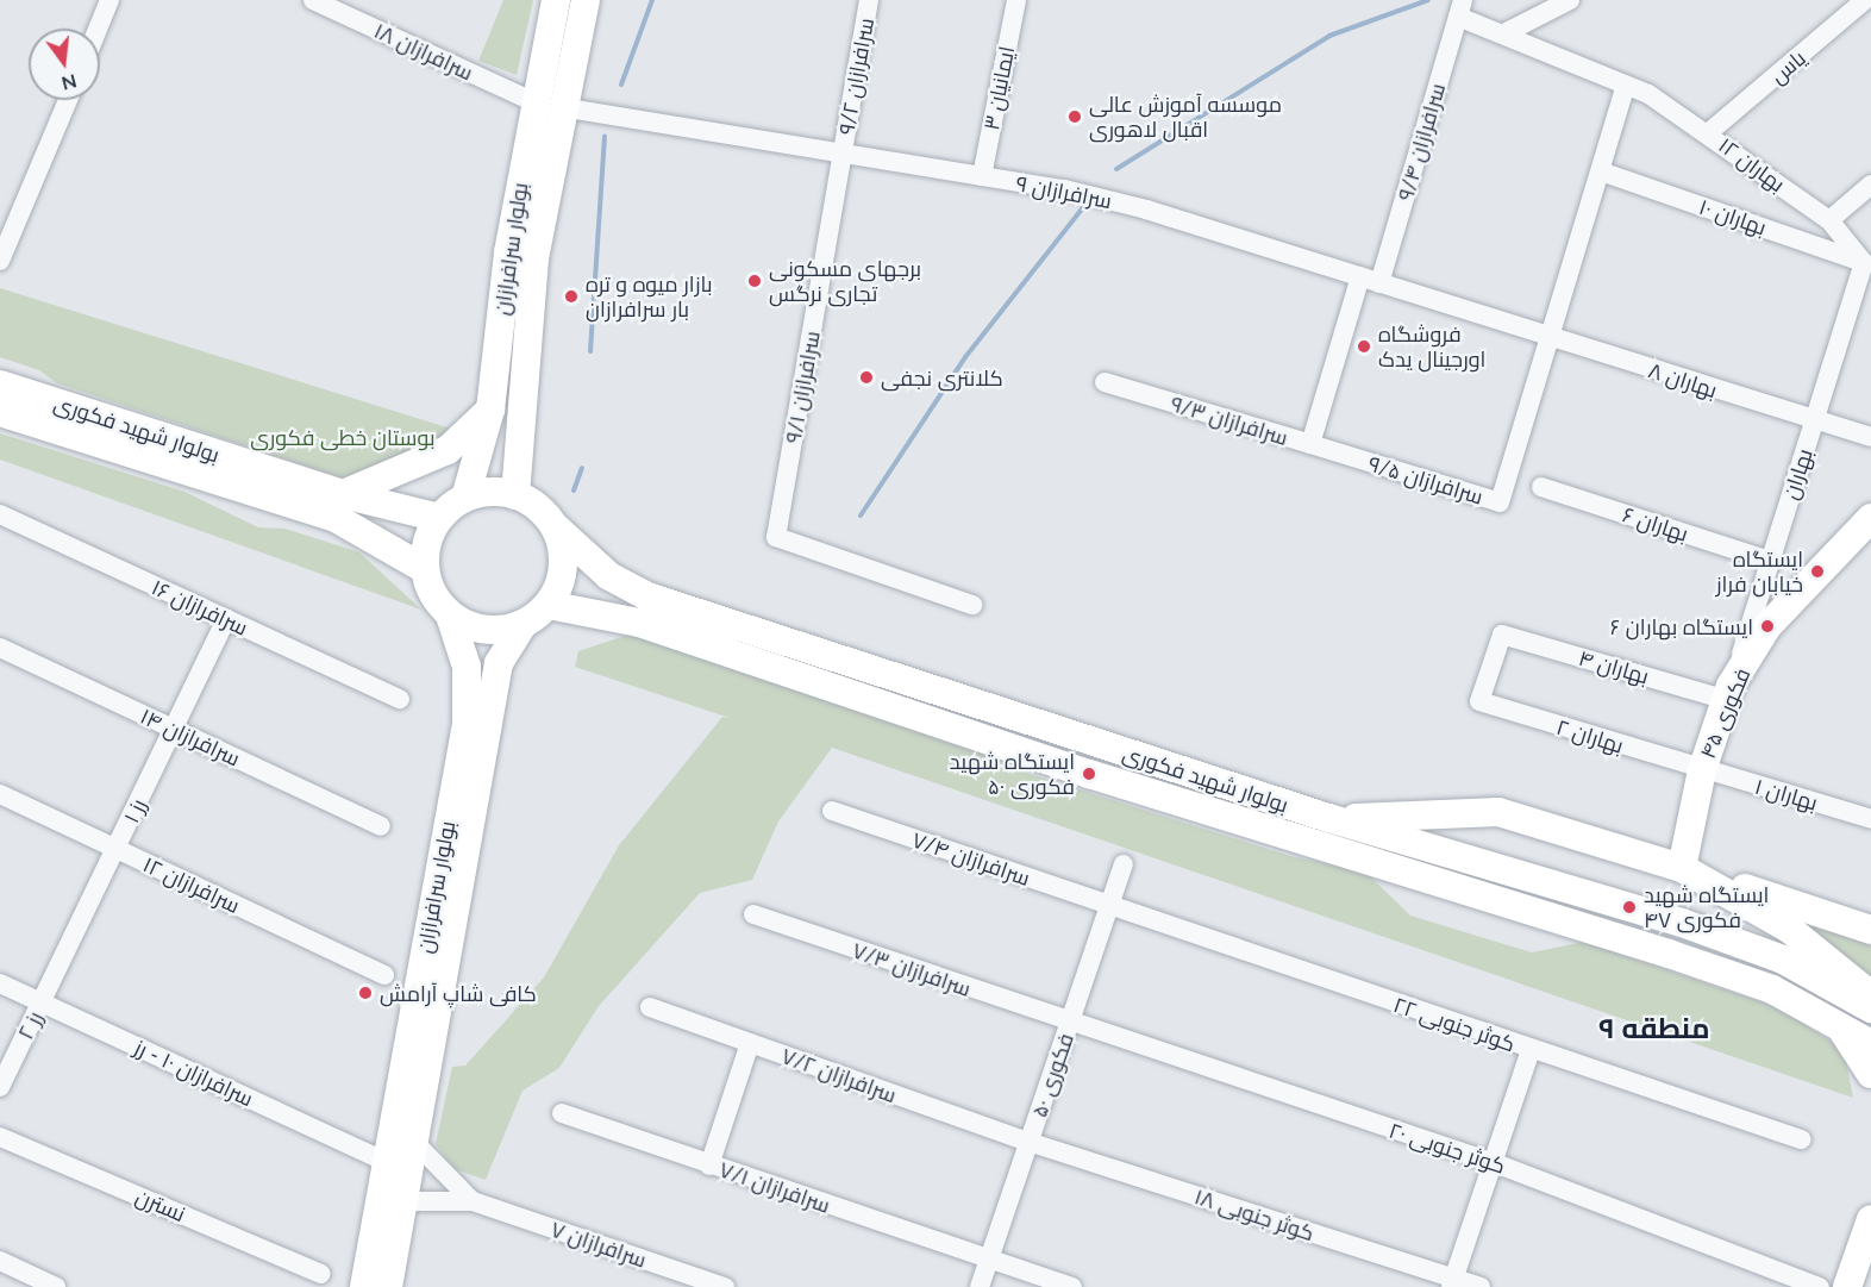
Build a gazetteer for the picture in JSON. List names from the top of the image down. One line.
{"streets":{"main road":["بولوار سرافرازان","بولوار شهید فکوری","فکوری ۴۵"],"street":["سرافرازان ۱۸","یاس","سرافرازان ۹/۲","ایمانیان ۳","سرافرازان ۹/۴","بهاران ۱۲","سرافرازان ۹","بهاران ۱۰","بهاران ۸","سرافرازان ۹/۱","سرافرازان ۹/۳","بهاران","سرافرازان ۹/۵","بهاران ۶","سرافرازان ۱۶","بهاران ۴","بهاران ۲","سرافرازان ۱۴","بهاران ۱","رز ۱","سرافرازان ۷/۴","سرافرازان ۱۲","سرافرازان ۷/۳","کوثر جنوبی ۲۲","رز ۲","سرافرازان ۱۰ - رز","سرافرازان ۷/۲","فکوری ۵۰","کوثر جنوبی ۲۰","سرافرازان ۷/۱","نسترن","کوثر جنوبی ۱۸","سرافرازان ۷"]},"crossings":[["سرافرازان ۱۸","سرافرازان ۹"],["سرافرازان ۱۸","بولوار سرافرازان"],["یاس","بهاران ۱۲"],["سرافرازان ۹/۲","سرافرازان ۹"],["سرافرازان ۹/۲","سرافرازان ۹/۱"],["ایمانیان ۳","سرافرازان ۹"],["سرافرازان ۹/۴","بهاران ۱۲"],["سرافرازان ۹/۴","سرافرازان ۹"],["بهاران ۱۲","بهاران ۱۰"],["بهاران ۱۲","بهاران"],["سرافرازان ۹","بولوار سرافرازان"],["سرافرازان ۹","بهاران ۸"],["سرافرازان ۹","سرافرازان ۹/۱"],["سرافرازان ۹","سرافرازان ۹/۳"],["سرافرازان ۹","سرافرازان ۹/۵"],["بهاران ۱۰","بهاران"],["بولوار سرافرازان","بولوار شهید فکوری"],["بولوار سرافرازان","سرافرازان ۱۰ - رز"],["بهاران ۸","بهاران"],["بهاران ۸","سرافرازان ۹/۵"],["سرافرازان ۹/۳","سرافرازان ۹/۵"],["بهاران","بهاران ۶"],["بهاران","بهاران ۴"],["بهاران","فکوری ۴۵"],["سرافرازان ۱۶","رز ۱"],["بهاران ۴","فکوری ۴۵"],["بهاران ۴","بهاران ۲"],["فکوری ۴۵","بهاران ۲"],["فکوری ۴۵","بهاران ۱"],["بهاران ۲","بهاران ۱"],["سرافرازان ۱۴","رز ۱"],["رز ۱","سرافرازان ۱۲"],["رز ۱","رز ۲"],["رز ۱","سرافرازان ۱۰ - رز"],["سرافرازان ۷/۴","کوثر جنوبی ۲۲"],["سرافرازان ۷/۴","فکوری ۵۰"],["سرافرازان ۷/۳","فکوری ۵۰"],["سرافرازان ۷/۳","کوثر جنوبی ۲۰"],["کوثر جنوبی ۲۲","فکوری ۵۰"],["رز ۲","سرافرازان ۱۰ - رز"],["سرافرازان ۷/۲","فکوری ۵۰"],["سرافرازان ۷/۲","کوثر جنوبی ۱۸"],["فکوری ۵۰","کوثر جنوبی ۲۰"],["فکوری ۵۰","سرافرازان ۷/۱"],["فکوری ۵۰","کوثر جنوبی ۱۸"]],"districts":["منطقه ۹"],"parks":["بوستان خطی فکوری"],"places":["موسسه آموزش عالی اقبال لاهوری","برجهای مسکونی تجاری نرگس","بازار میوه و تره بار سرافرازان","فروشگاه اورجینال یدک","کلانتری نجفی","ایستگاه خیابان فراز","ایستگاه بهاران ۶","ایستگاه شهید فکوری ۵۰","ایستگاه شهید فکوری ۴۷","کافی شاپ آرامش"],"north":"bottom"}
